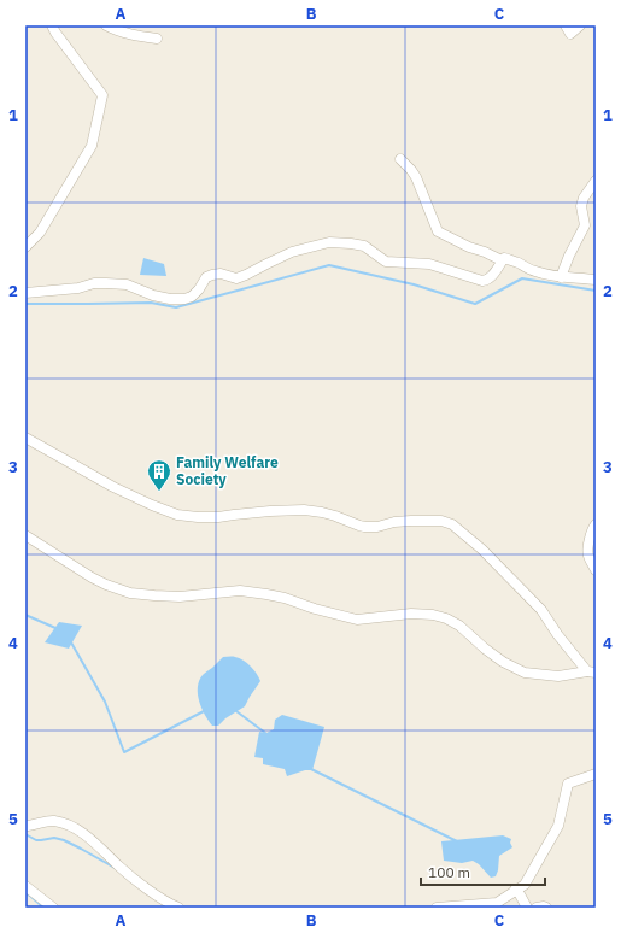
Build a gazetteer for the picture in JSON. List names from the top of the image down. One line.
{"places":{"building":["Family Welfare Society"]},"scale_bar":"100 m","grid":{"columns":["A","B","C"],"rows":["1","2","3","4","5"]}}
